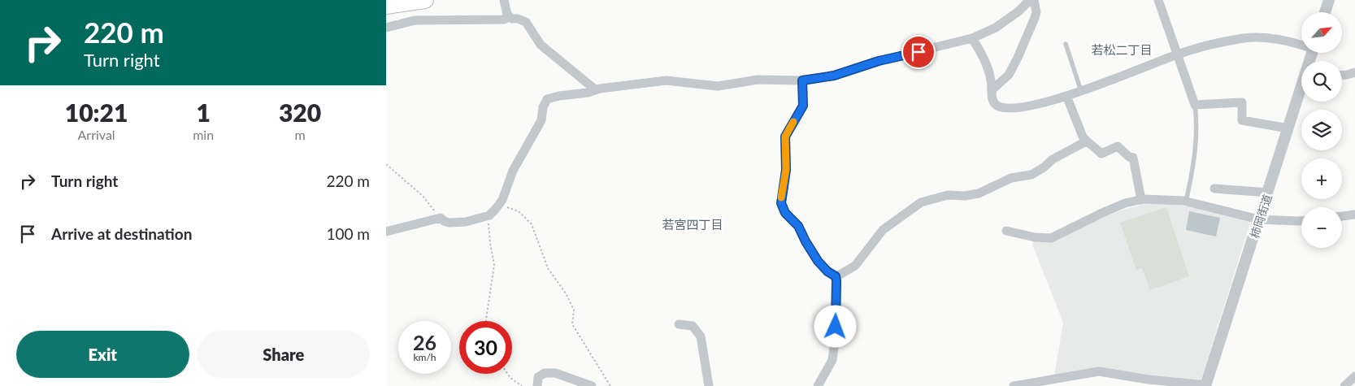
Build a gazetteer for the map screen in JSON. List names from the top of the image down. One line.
{"streets":{"street":["柿岡街道"]},"districts":["若松二丁目","若宮四丁目"],"north":"top right","page":{"turn":["220 m","Turn right"],"map_buttons":["+","−"],"eta":["10:21","Arrival","1","min","320","m"],"list":[{"name":"Turn right","value":"220 m"},{"name":"Arrive at destination","value":"100 m"}],"speed":"26 km/h","limit":"30","buttons":["Exit","Share"]}}
